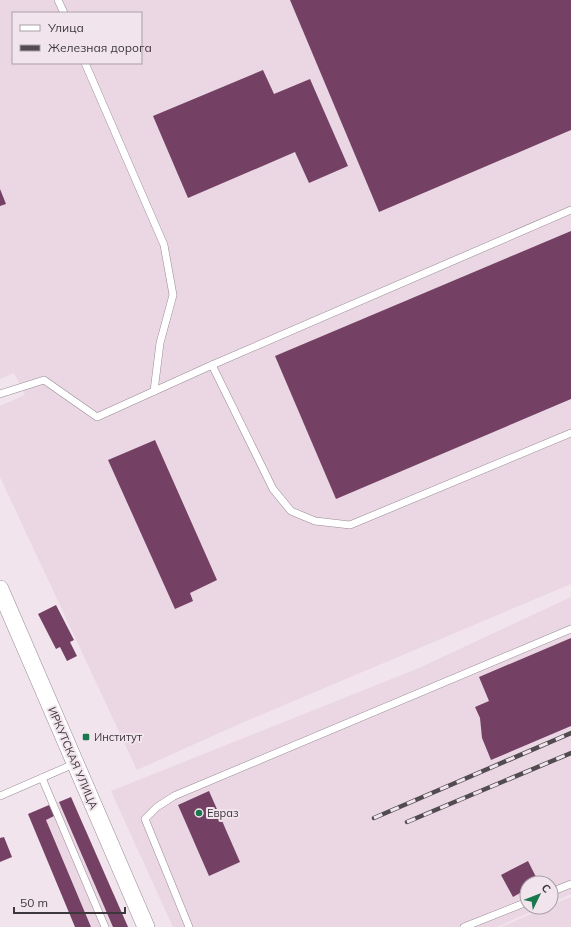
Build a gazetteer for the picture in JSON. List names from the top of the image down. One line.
{"streets":{"street":["ИРКУТСКАЯ УЛИЦА"]},"places":{"transit":["Институт"],"other":["Евраз"]},"legend":["Улица","Железная дорога"],"scale_bar":"50 m","north":"top right"}
